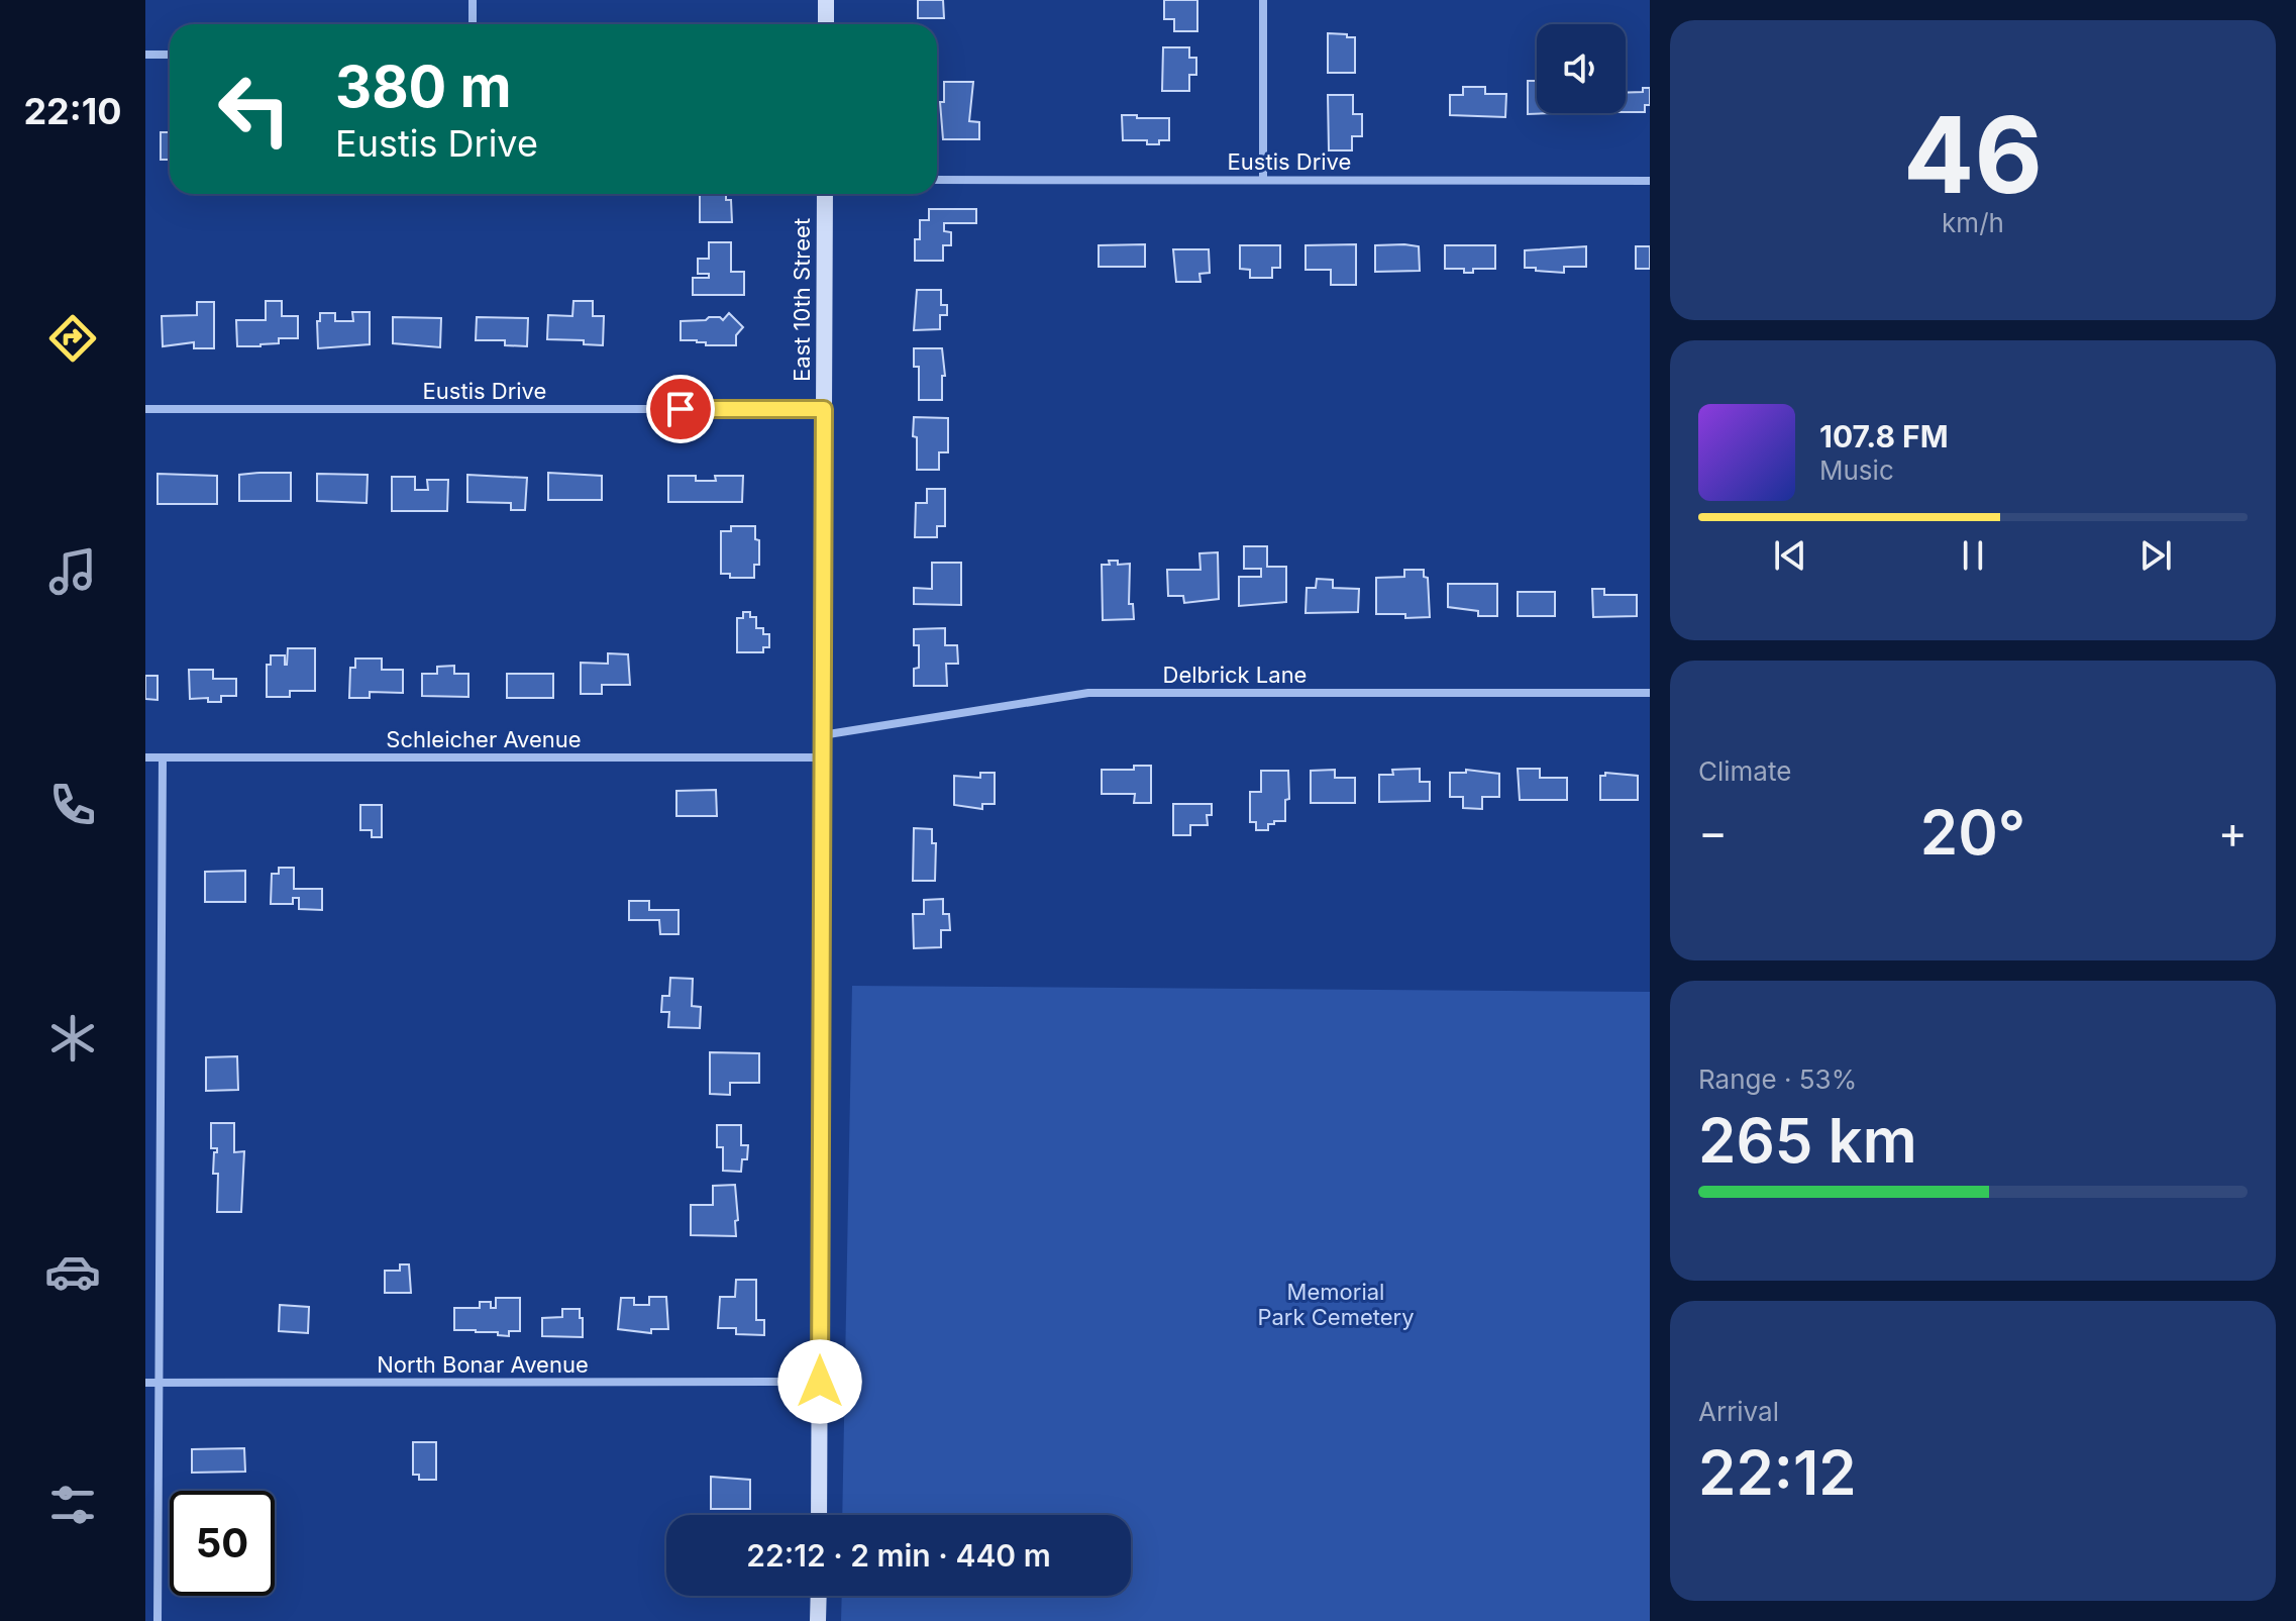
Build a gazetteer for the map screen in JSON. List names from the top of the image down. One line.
{"streets":{"main road":["East 10th Street"],"street":["Eustis Drive","Delbrick Lane","Schleicher Avenue","North Bonar Avenue"]},"crossings":[["Eustis Drive","East 10th Street"],["East 10th Street","Delbrick Lane"],["East 10th Street","Schleicher Avenue"],["East 10th Street","North Bonar Avenue"]],"parks":["Memorial Park Cemetery"],"page":{"tabs":"22:10","tile":[["46","km/h"],"Climate",["Range · 53%","265 km"],["Arrival","22:12"]],"turn":["380 m","Eustis Drive"],"song":["107.8 FM","Music"],"heat":["−","20°","+"],"limit":"50","trip":"22:12 · 2 min · 440 m"}}
